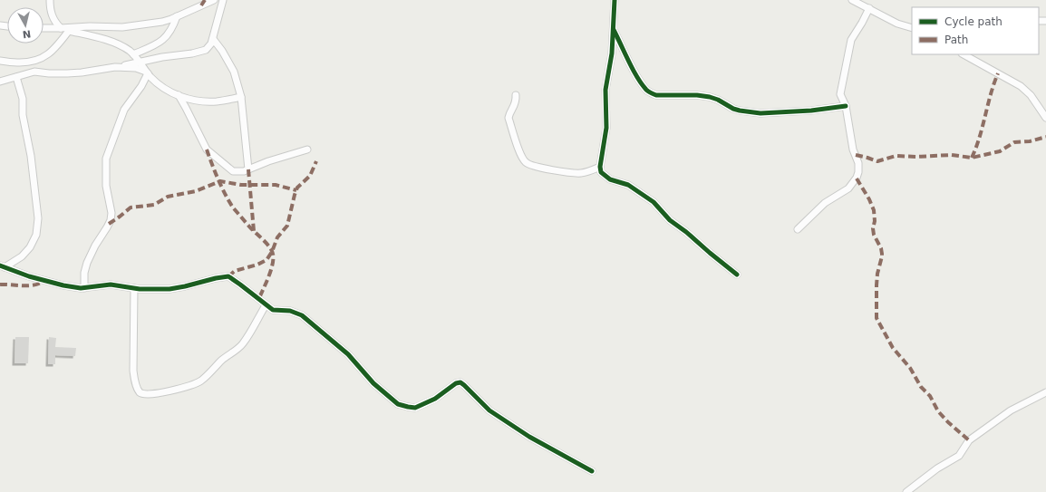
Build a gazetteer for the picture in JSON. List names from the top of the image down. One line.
{"legend":["Cycle path","Path"],"north":"bottom"}
